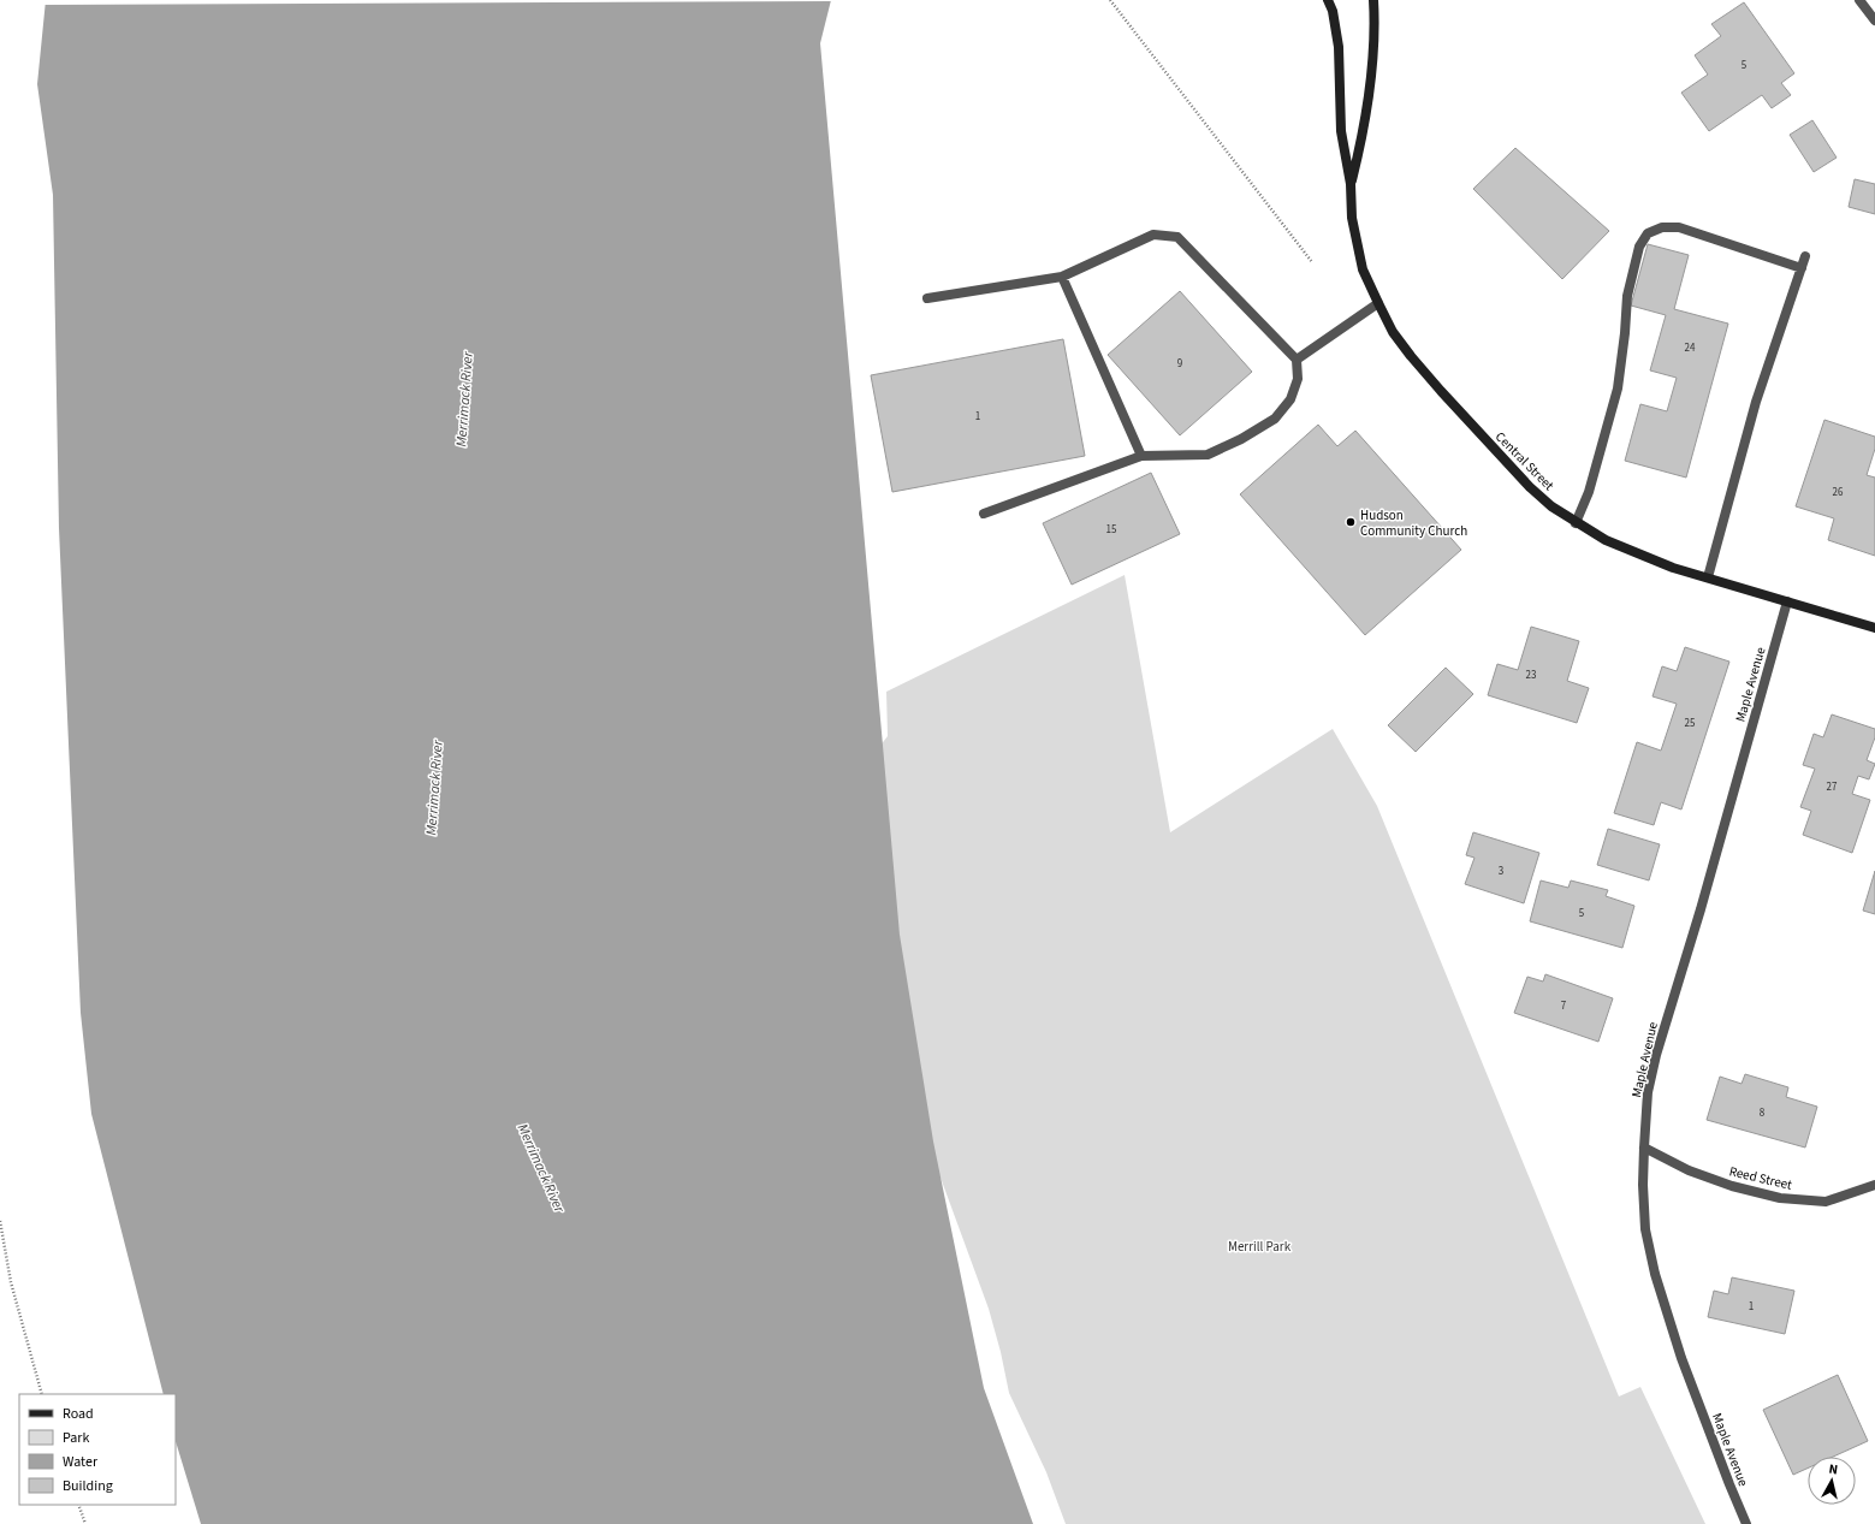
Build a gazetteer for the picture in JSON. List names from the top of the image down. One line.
{"streets":{"main road":["Central Street"],"street":["Maple Avenue","Reed Street"]},"crossings":[["Central Street","Maple Avenue"],["Maple Avenue","Reed Street"]],"water":["Merrimack River"],"parks":["Merrill Park"],"places":["Hudson Community Church"],"house_numbers":["5","24","9","1","26","15","23","25","27","3","5","7","8","1"],"legend":["Road","Park","Water","Building"],"north":"top"}
